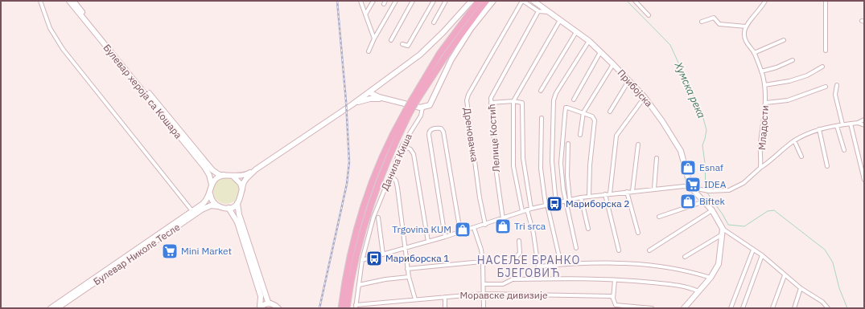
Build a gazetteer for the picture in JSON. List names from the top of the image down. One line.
{"streets":{"main road":["Прибојска","Булевар хероја са Кошара","Данила Киша","Булевар Николе Тесле"],"street":["Младости","Дреновачка","Лелице Костић","Моравске дивизије"]},"crossings":[["Булевар хероја са Кошара","Булевар Николе Тесле"],["Данила Киша","Моравске дивизије"]],"districts":["НАСЕЉЕ БРАНКО БЈЕГОВИЋ"],"water":["Хумска река"],"places":{"shop":["Esnaf","Biftek","Tri srca","Trgovina KUM"],"supermarket":["IDEA","Mini Market"],"bus stop":["Мариборска 2","Мариборска 1"]}}
